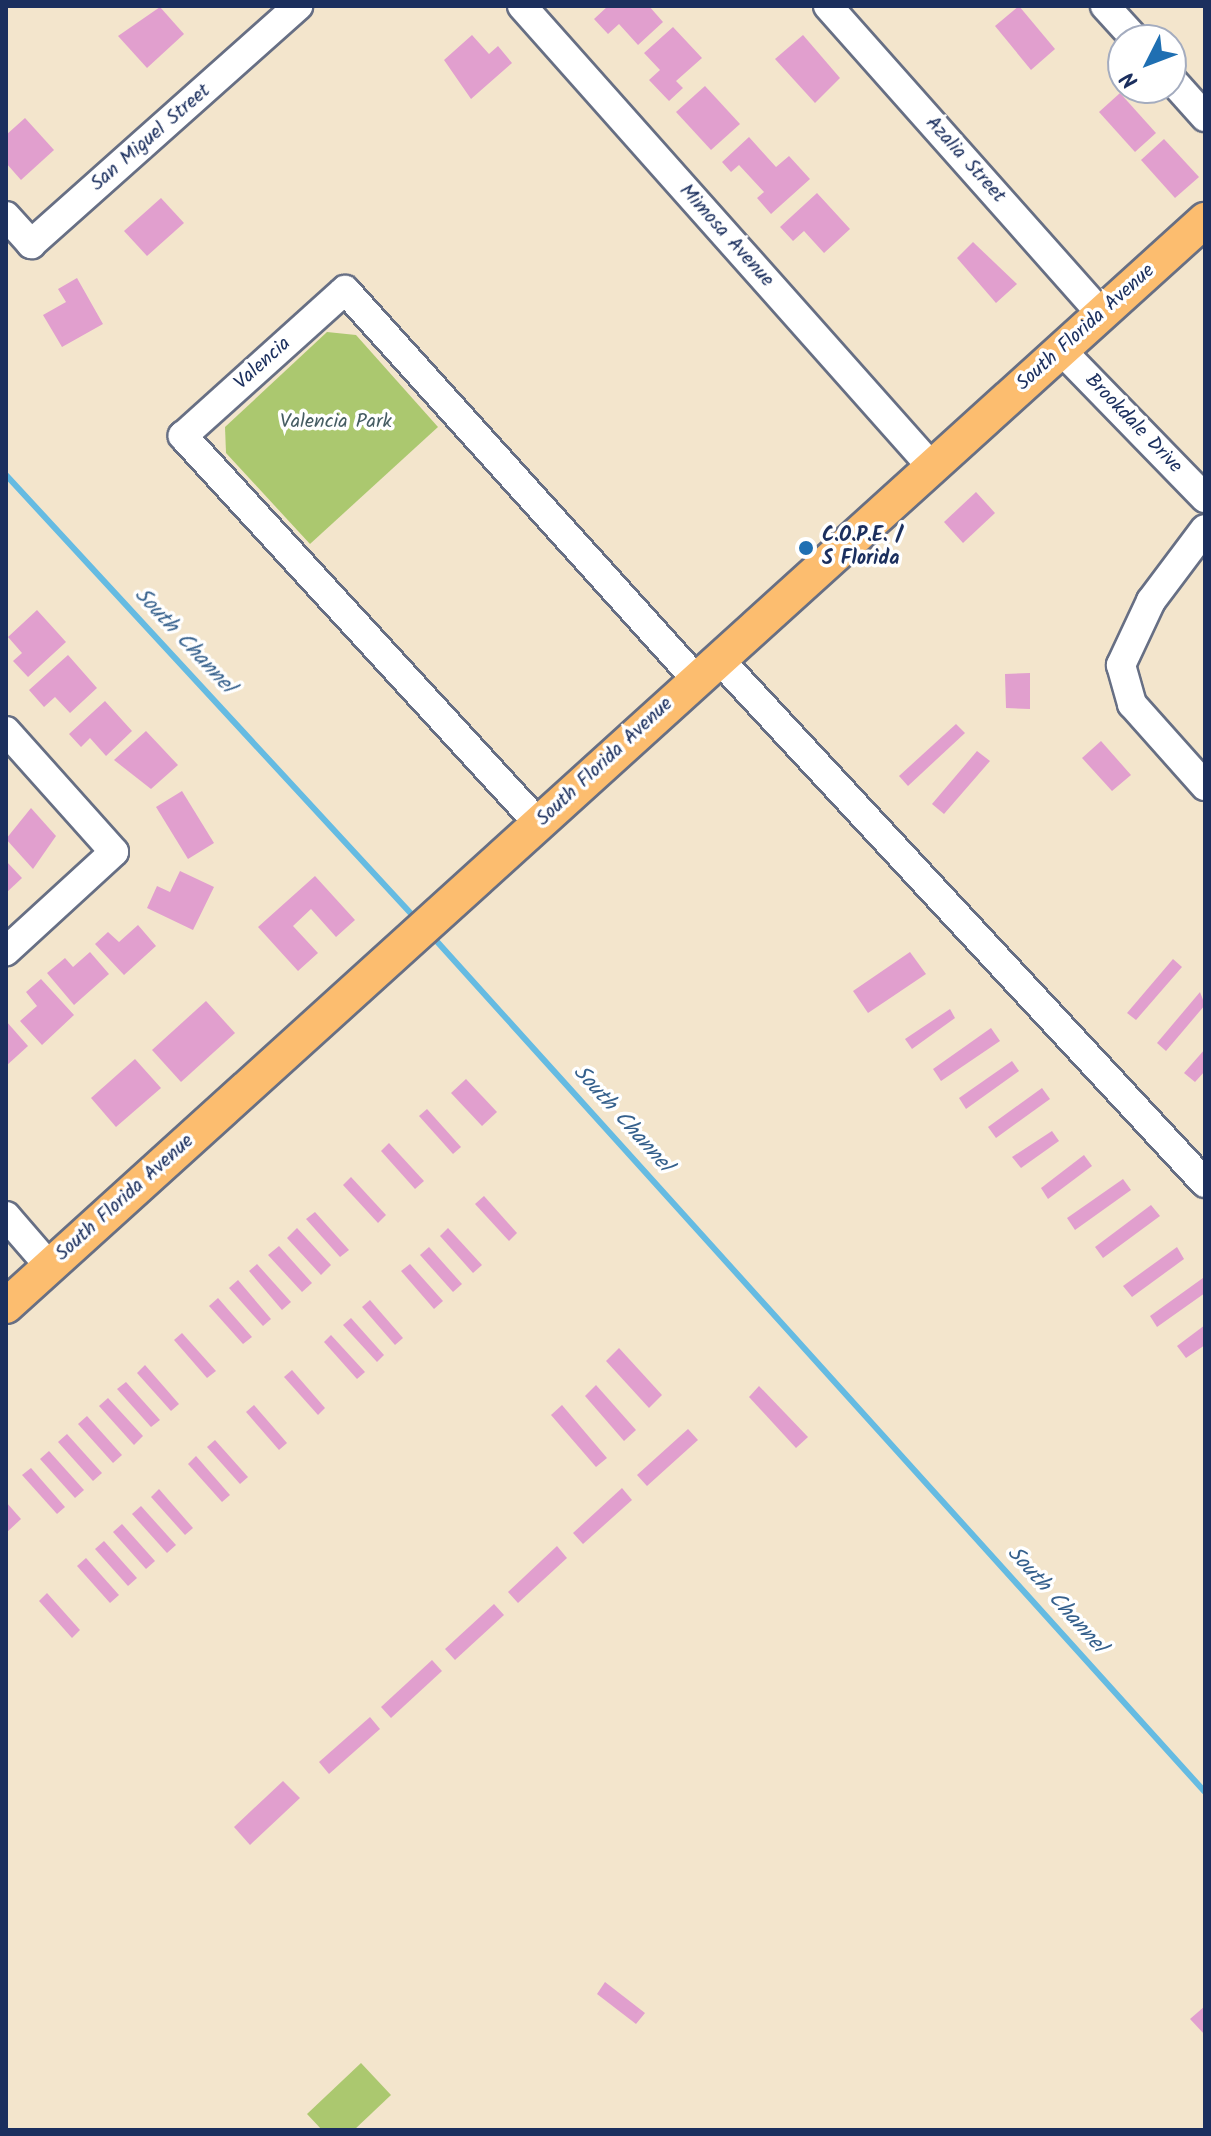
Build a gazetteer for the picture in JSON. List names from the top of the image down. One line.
{"streets":{"main road":["South Florida Avenue"],"street":["San Miguel Street","Azalia Street","Mimosa Avenue","Valencia","Brookdale Drive"]},"crossings":[["Azalia Street","South Florida Avenue"],["Mimosa Avenue","South Florida Avenue"],["South Florida Avenue","Valencia"],["South Florida Avenue","Brookdale Drive"]],"water":["South Channel"],"parks":["Valencia Park"],"places":["C.O.P.E. / S Florida"],"north":"bottom left"}
